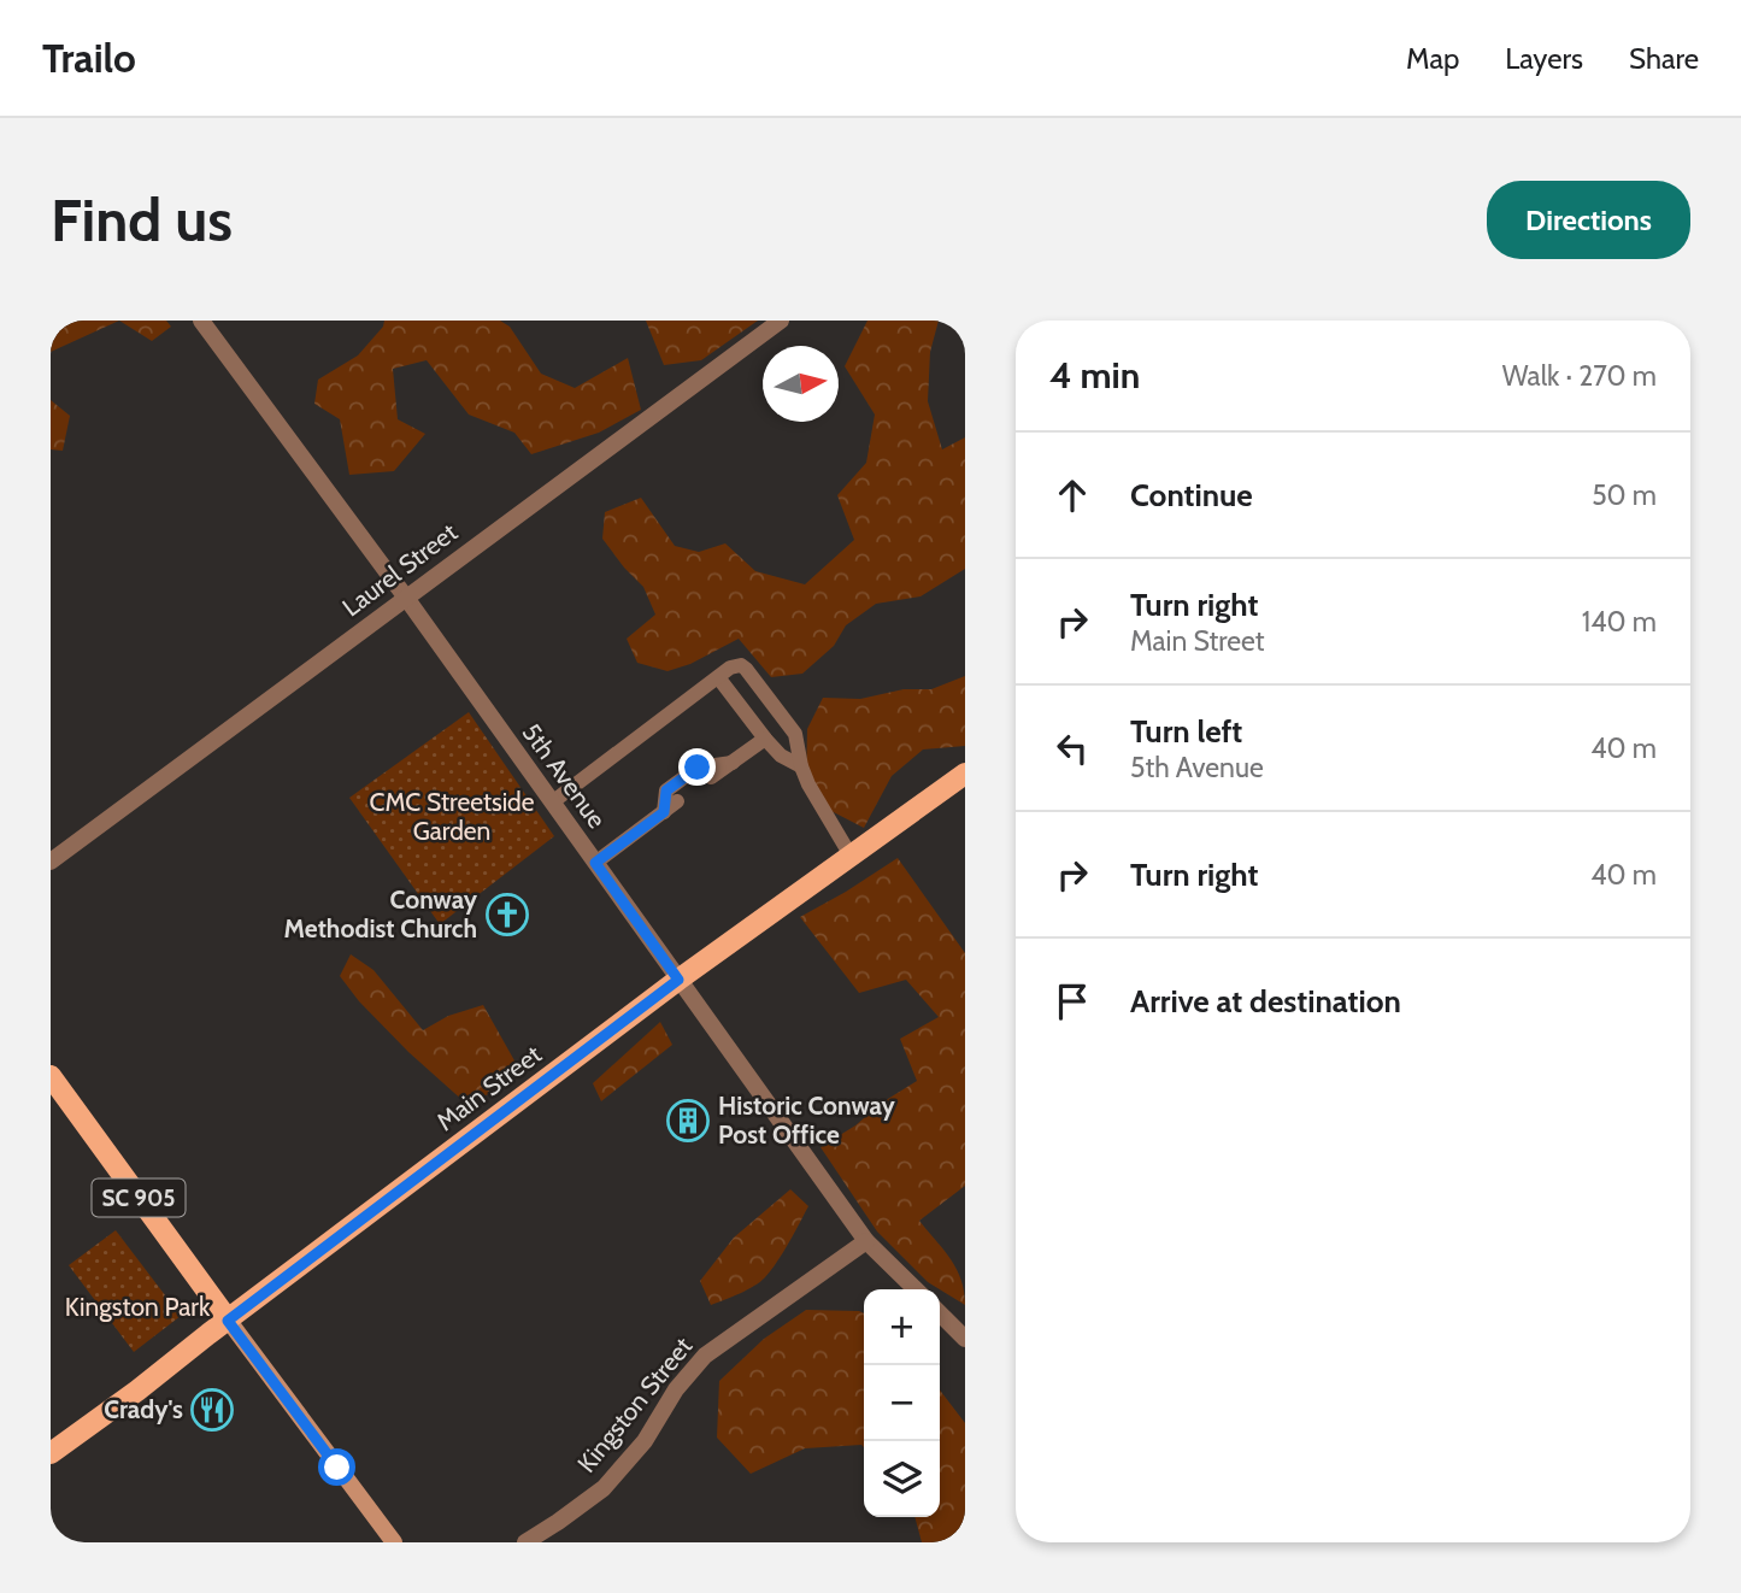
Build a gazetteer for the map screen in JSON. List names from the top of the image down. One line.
{"streets":{"main road":["Main Street","SC 905"],"street":["Laurel Street","5th Avenue","Kingston Street"]},"crossings":[["Laurel Street","5th Avenue"],["5th Avenue","Main Street"],["5th Avenue","Kingston Street"],["Main Street","SC 905"]],"parks":["CMC Streetside Garden","Kingston Park"],"places":{"church":["Conway Methodist Church"],"building":["Historic Conway Post Office"],"restaurant":["Crady's"]},"north":"right","page":{"header":"Trailo","nav":["Map","Layers","Share"],"buttons":"Directions","title":"Find us","heading":["4 min","Walk · 270 m"],"list":[["Continue","50 m"],["Turn right","Main Street","140 m"],["Turn left","5th Avenue","40 m"],["Turn right","40 m"],"Arrive at destination"],"map_buttons":["+","−"]}}
